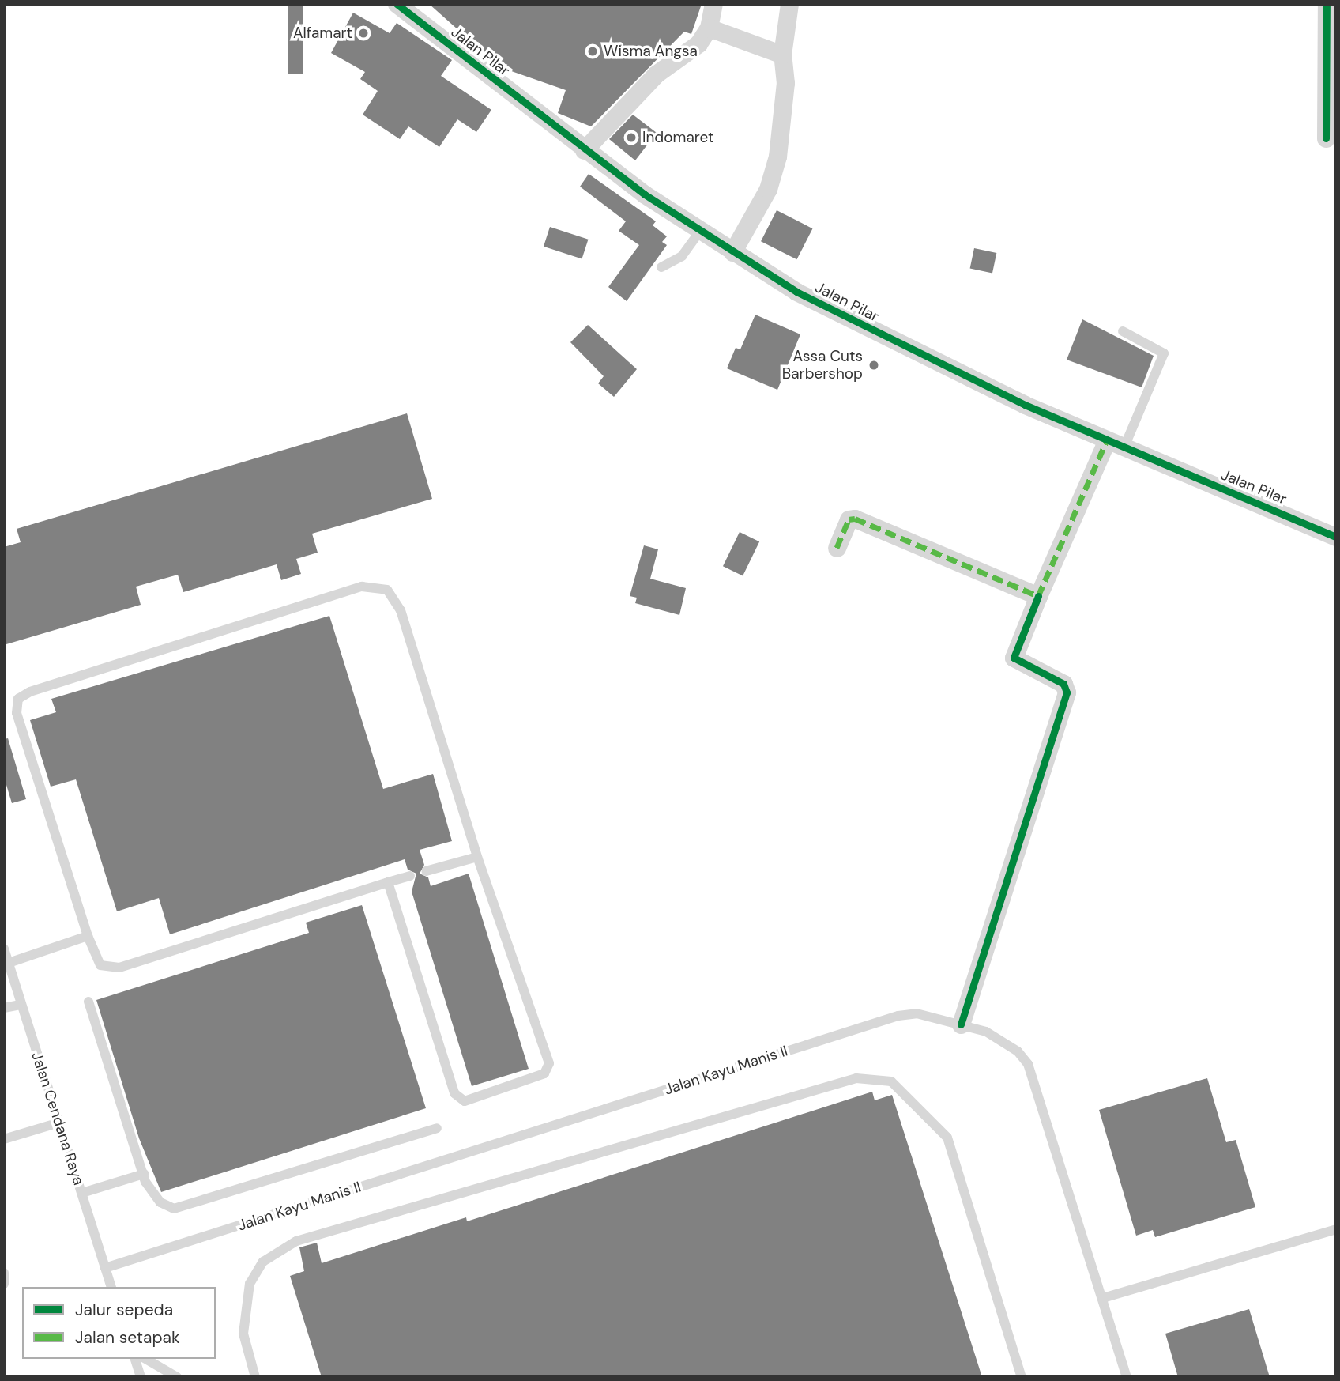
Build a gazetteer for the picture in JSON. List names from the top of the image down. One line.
{"streets":{"street":["Jalan Pilar"],"lane":["Jalan Kayu Manis II","Jalan Cendana Raya"]},"crossings":[["Jalan Kayu Manis II","Jalan Cendana Raya"]],"places":["Alfamart","Wisma Angsa","Indomaret","Assa Cuts Barbershop"],"legend":["Jalur sepeda","Jalan setapak"]}
